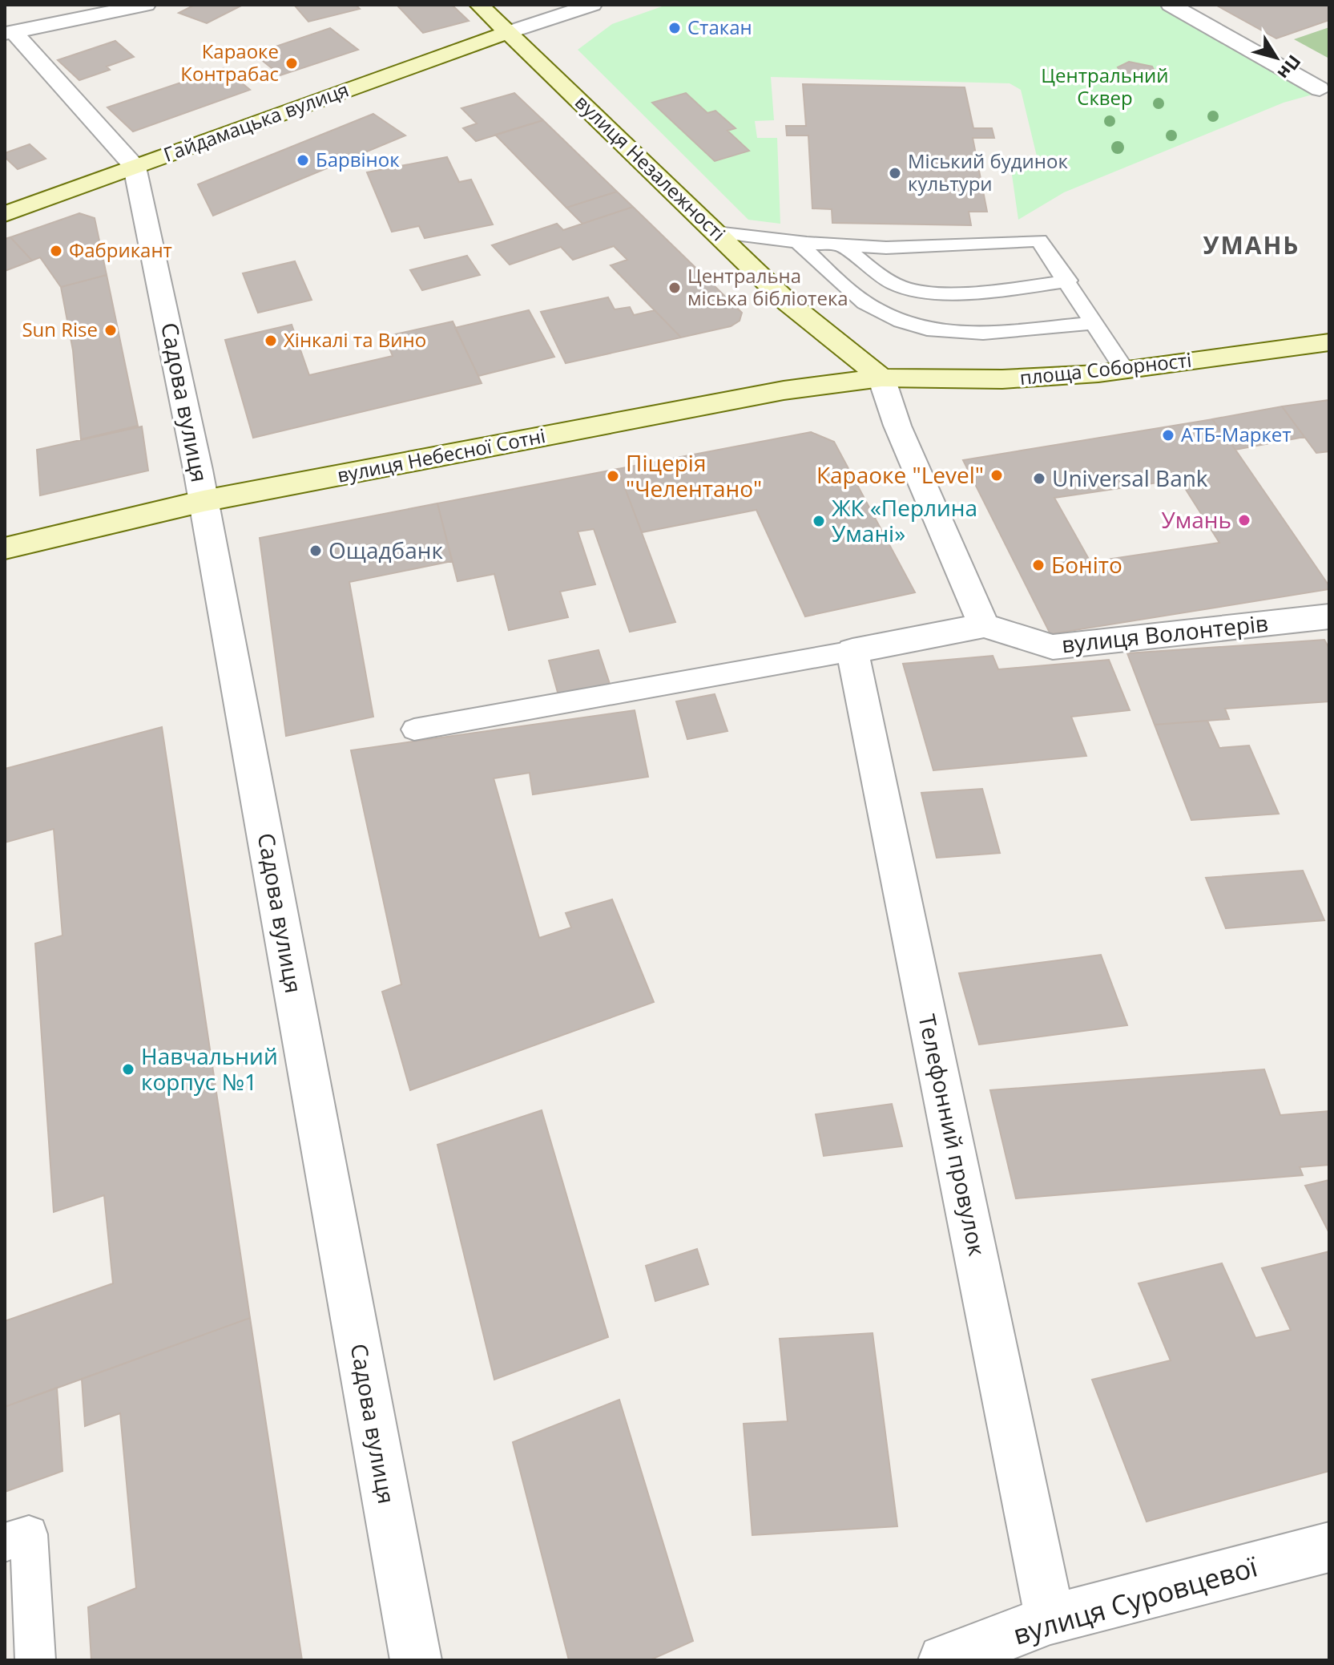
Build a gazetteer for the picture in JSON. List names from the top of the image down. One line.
{"streets":{"main road":["Гайдамацька вулиця","вулиця Незалежності","площа Соборності","вулиця Небесної Сотні"],"street":["Садова вулиця","вулиця Волонтерів","Телефонний провулок","вулиця Суровцевої"]},"crossings":[["Гайдамацька вулиця","вулиця Незалежності"],["Гайдамацька вулиця","Садова вулиця"],["вулиця Незалежності","площа Соборності"],["вулиця Незалежності","вулиця Небесної Сотні"],["площа Соборності","вулиця Небесної Сотні"],["Садова вулиця","вулиця Небесної Сотні"],["вулиця Волонтерів","Телефонний провулок"],["Телефонний провулок","вулиця Суровцевої"]],"districts":["УМАНЬ"],"parks":["Центральний Сквер"],"places":["Стакан","Караоке Контрабас","Барвінок","Міський будинок культури","Фабрикант","Центральна міська бібліотека","Sun Rise","Хінкалі та Вино","АТБ-Маркет","Караоке \"Level\"","Піцерія \"Челентано\"","Universal Bank","Умань","ЖК «Перлина Умані»","Ощадбанк","Боніто","Навчальний корпус №1"],"north":"bottom right"}
